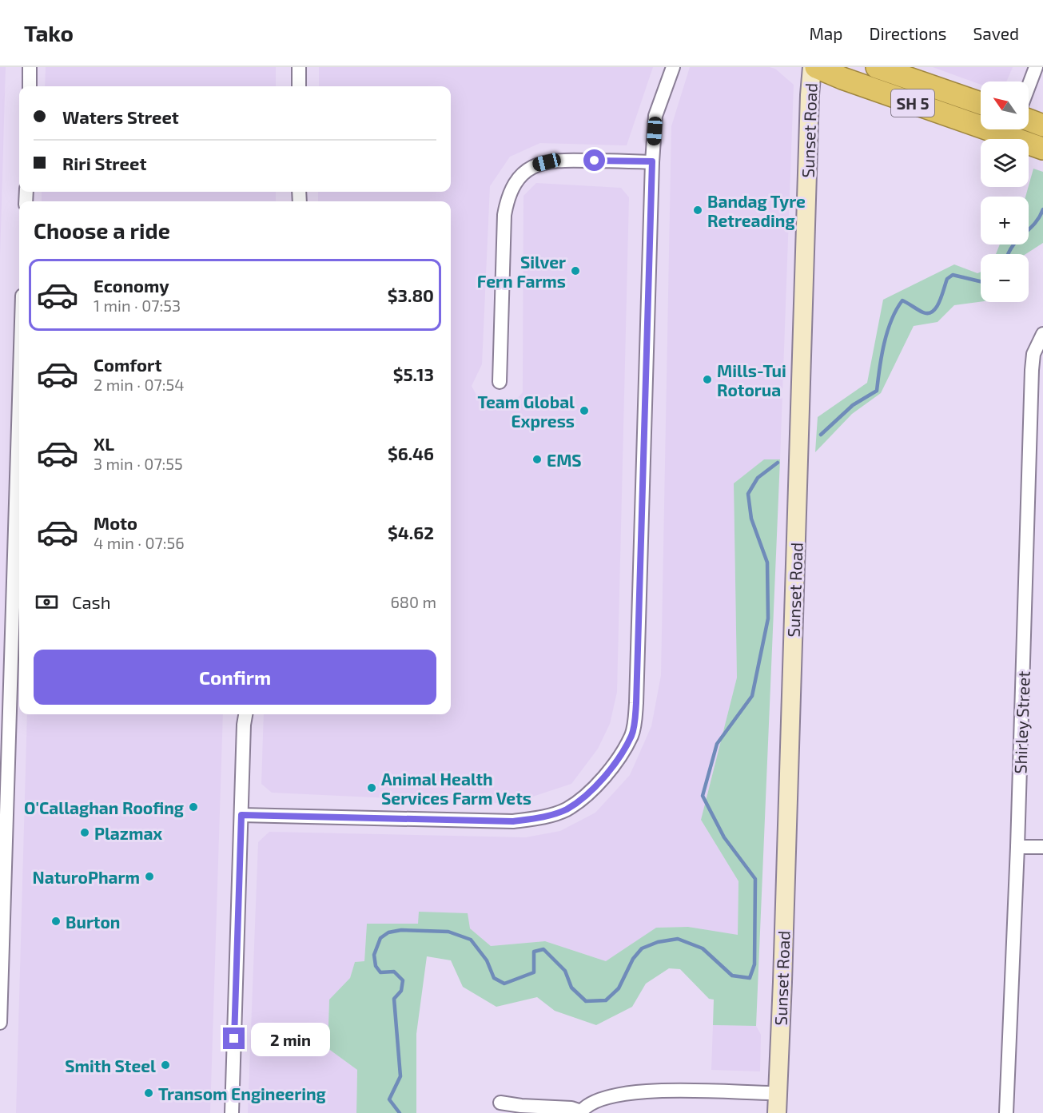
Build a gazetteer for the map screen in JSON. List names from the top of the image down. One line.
{"streets":{"highway":["SH 5"],"main road":["Sunset Road"],"street":["Shirley Street"]},"places":["Bandag Tyre Retreading","Silver Fern Farms","Mills-Tui Rotorua","Team Global Express","EMS","Animal Health Services Farm Vets","O'Callaghan Roofing","Plazmax","NaturoPharm","Burton","Smith Steel","Transom Engineering"],"north":"top left","page":{"header":"Tako","nav":["Map","Directions","Saved"],"map_buttons":["+","−"],"banner":["Waters Street","Riri Street"],"heading":"Choose a ride","list":[{"name":"Economy","note":"1 min · 07:53","value":"$3.80"},{"name":"Comfort","note":"2 min · 07:54","value":"$5.13"},{"name":"XL","note":"3 min · 07:55","value":"$6.46"},{"name":"Moto","note":"4 min · 07:56","value":"$4.62"}],"pay":["Cash","680 m"],"buttons":"Confirm","bubble":"2 min"}}
